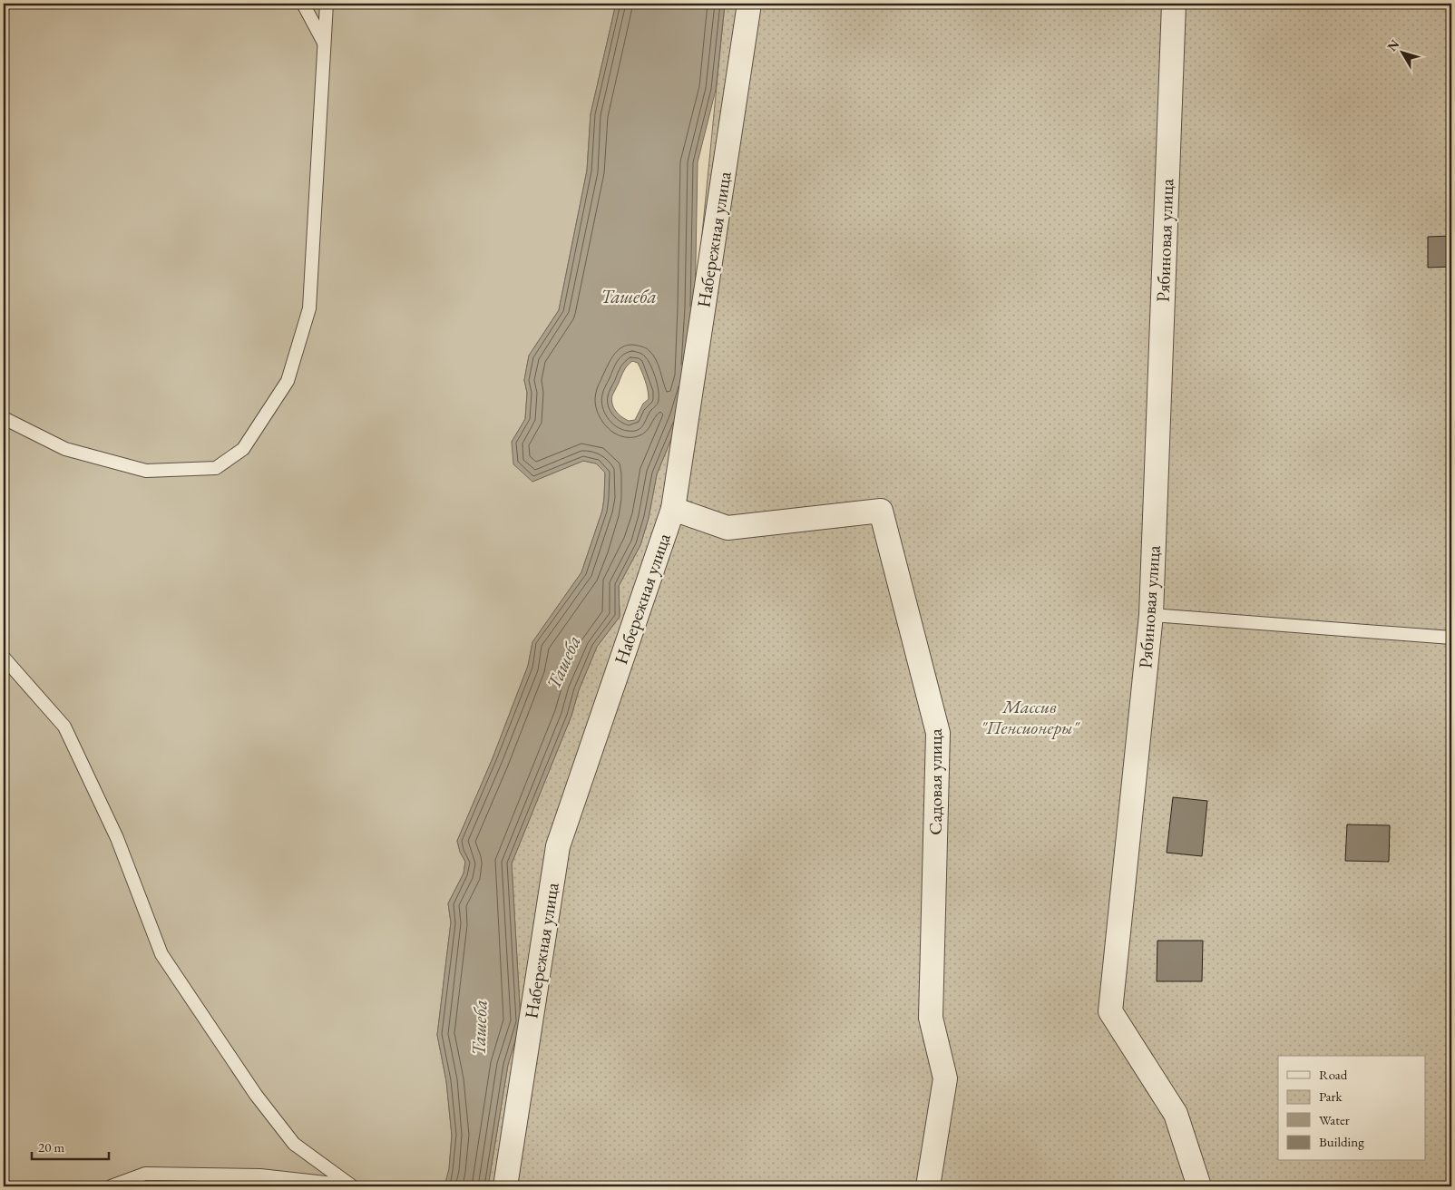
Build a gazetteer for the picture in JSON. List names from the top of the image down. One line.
{"streets":{"street":["Набережная улица","Рябиновая улица","Садовая улица"]},"crossings":[["Набережная улица","Садовая улица"]],"water":["Ташеба"],"parks":["Массив \"Пенсионеры\""],"legend":["Road","Park","Water","Building"],"scale_bar":"20 m","north":"top left"}
